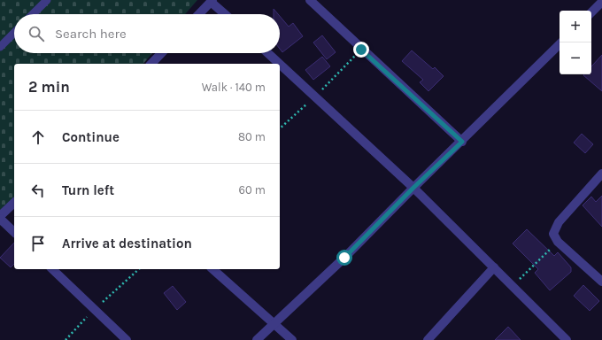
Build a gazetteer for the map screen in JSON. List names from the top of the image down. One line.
{"page":{"map_buttons":["+","−"],"search":"Search here","heading":["2 min","Walk · 140 m"],"list":[["Continue","80 m"],["Turn left","60 m"],"Arrive at destination"]}}
